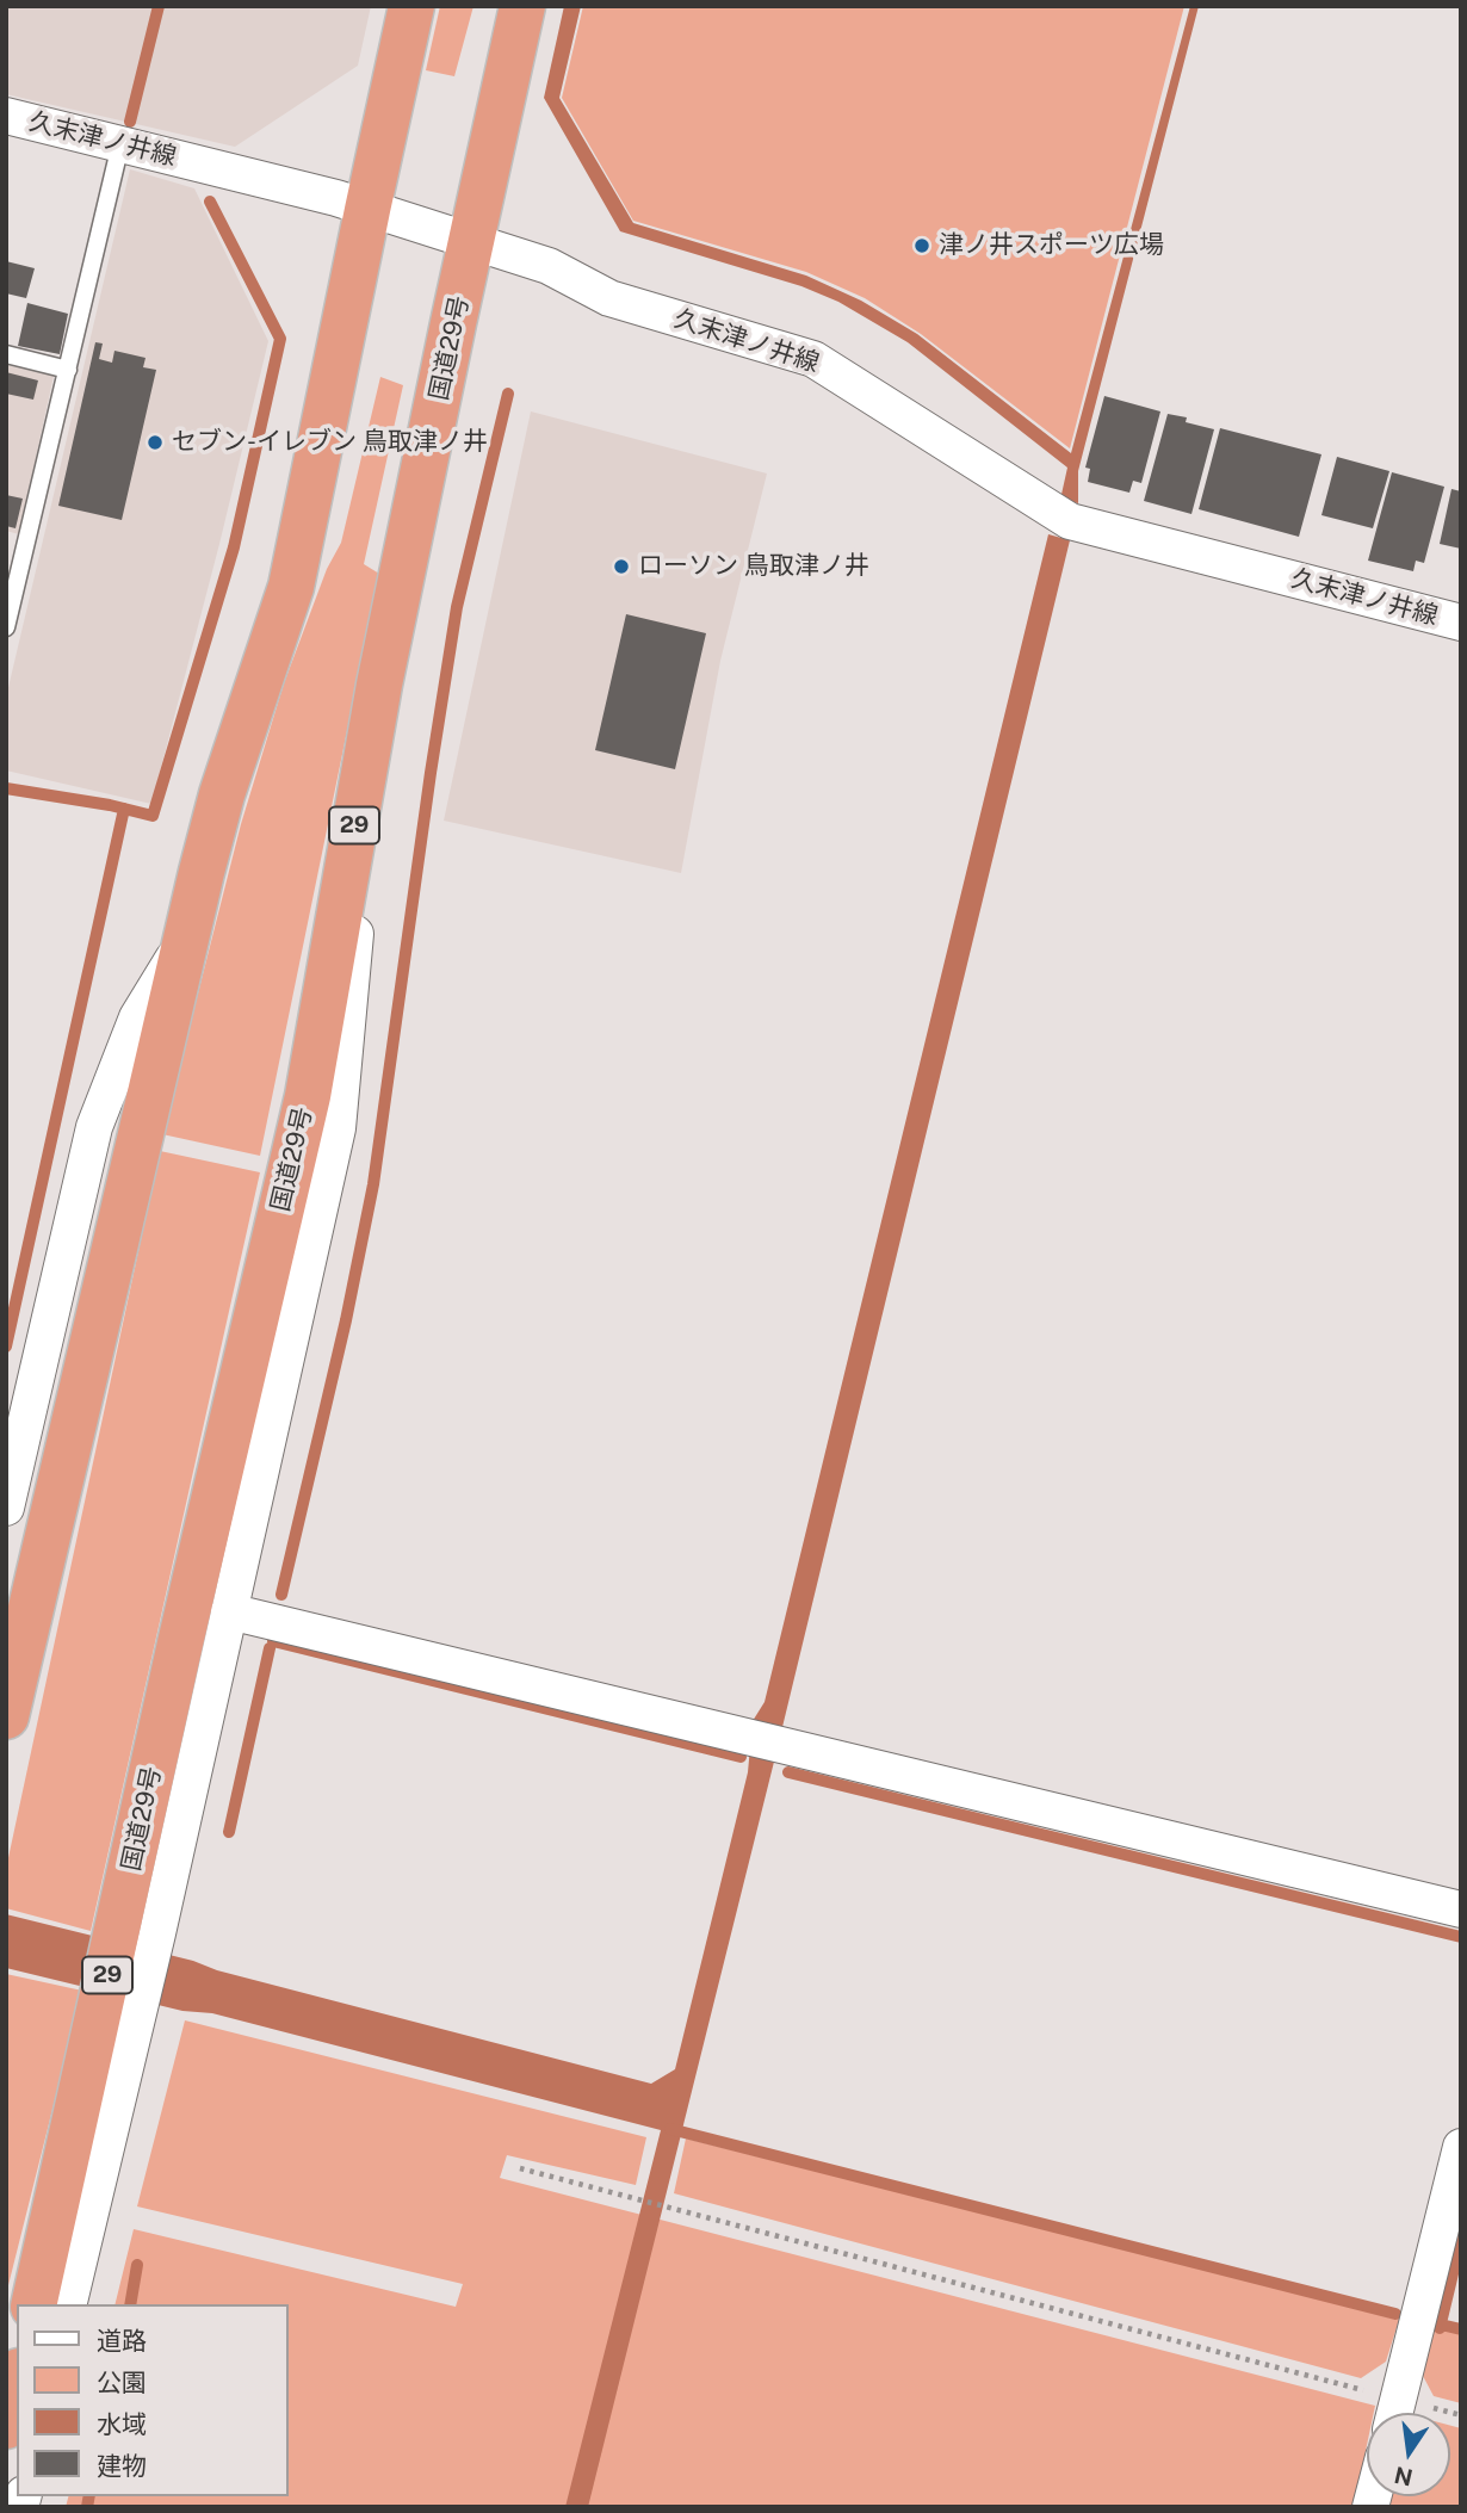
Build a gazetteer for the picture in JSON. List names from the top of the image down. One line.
{"streets":{"highway":["国道29号","29"],"street":["久末津ノ井線"]},"crossings":[["久末津ノ井線","国道29号"]],"places":["津ノ井スポーツ広場","セブン-イレブン 鳥取津ノ井","ローソン 鳥取津ノ井"],"legend":["道路","公園","水域","建物"],"north":"bottom"}
